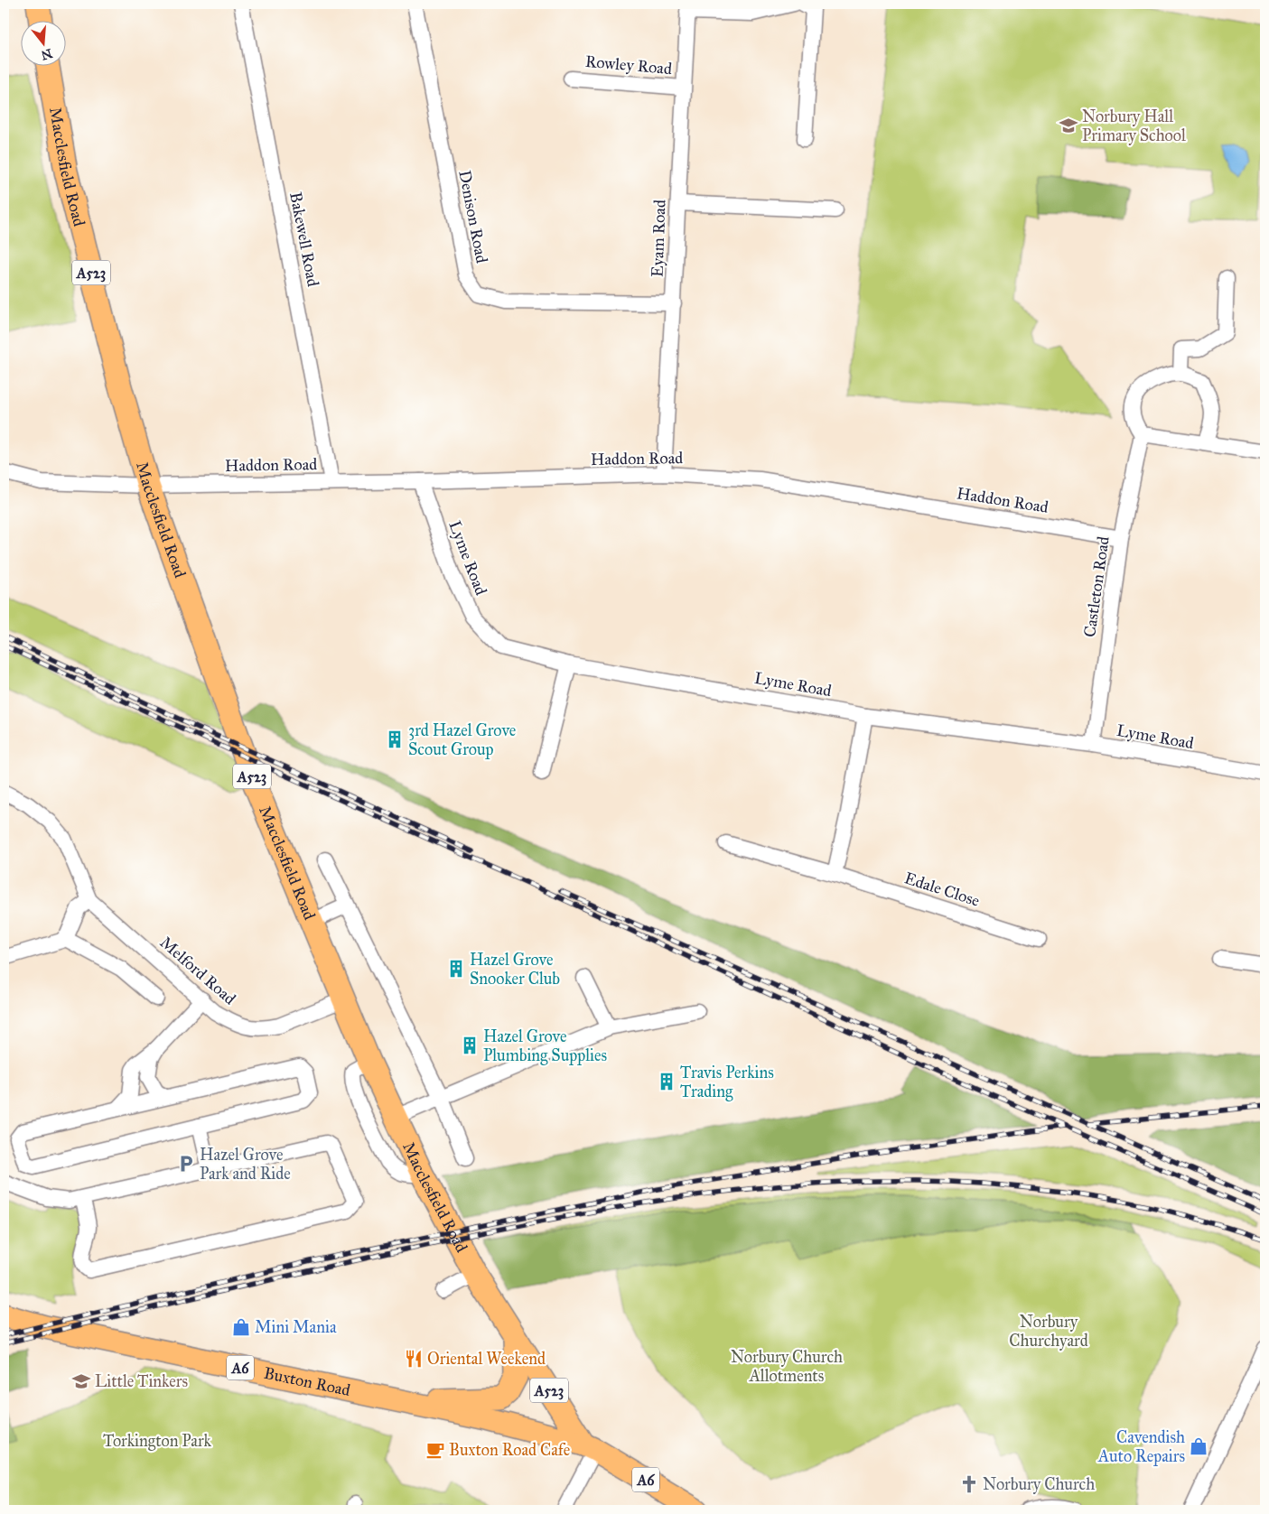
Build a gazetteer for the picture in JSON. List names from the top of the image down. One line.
{"streets":{"highway":["Macclesfield Road","A523","A6","Buxton Road"],"street":["Rowley Road","Denison Road","Eyam Road","Bakewell Road","Haddon Road","Lyme Road","Castleton Road","Edale Close","Melford Road"]},"crossings":[["Rowley Road","Eyam Road"],["Macclesfield Road","Haddon Road"],["Macclesfield Road","Melford Road"],["Macclesfield Road","A6"],["Macclesfield Road","Buxton Road"],["Denison Road","Eyam Road"],["Eyam Road","Haddon Road"],["Bakewell Road","Haddon Road"],["Haddon Road","Lyme Road"],["Haddon Road","Castleton Road"],["Lyme Road","Castleton Road"],["A6","Buxton Road"]],"parks":["Norbury Churchyard","Norbury Church Allotments","Torkington Park"],"places":{"school or university":["Norbury Hall Primary School","Little Tinkers"],"building":["3rd Hazel Grove Scout Group","Hazel Grove Snooker Club","Hazel Grove Plumbing Supplies","Travis Perkins Trading"],"parking":["Hazel Grove Park and Ride"],"shop":["Mini Mania","Cavendish Auto Repairs"],"restaurant":["Oriental Weekend"],"cafe":["Buxton Road Cafe"],"church":["Norbury Church"]},"north":"bottom"}
